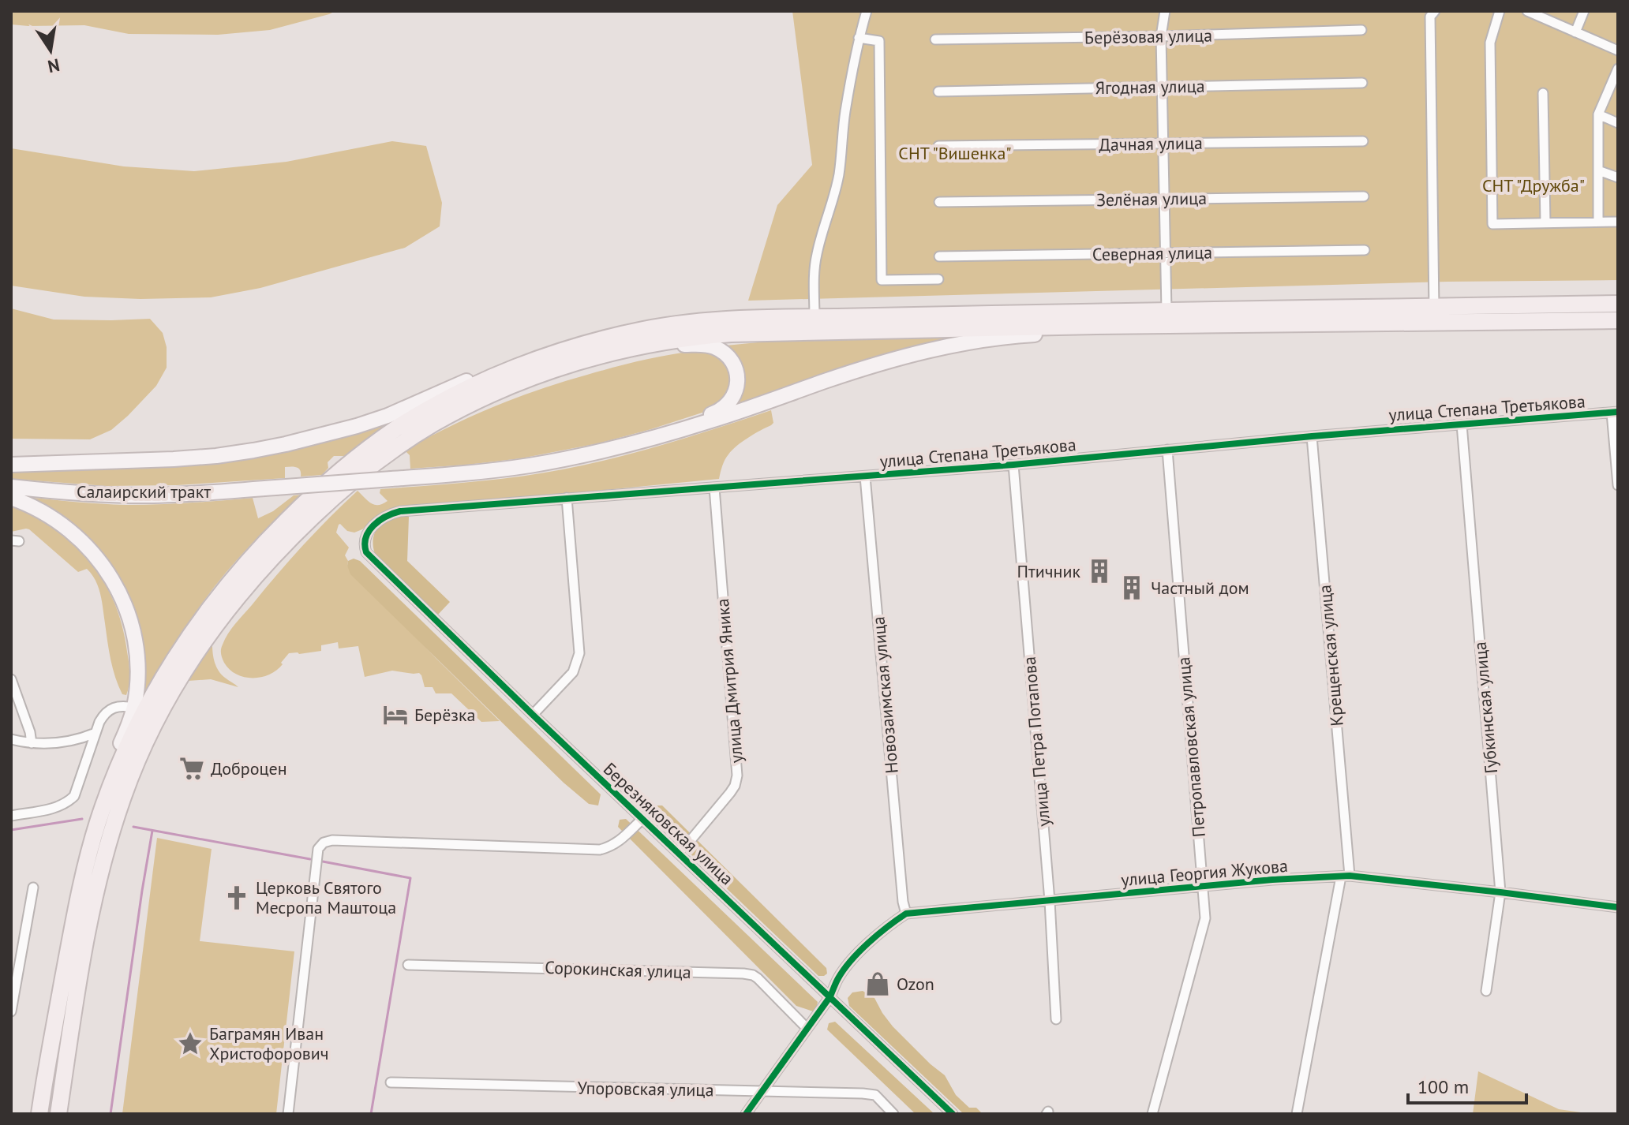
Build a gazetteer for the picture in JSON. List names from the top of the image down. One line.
{"streets":{"main road":["Салаирский тракт"],"street":["Берёзовая улица","Ягодная улица","Дачная улица","Зелёная улица","Северная улица","улица Степана Третьякова","Крещенская улица","улица Дмитрия Яника","Новозаимская улица","Губкинская улица","улица Петра Потапова","Петропавловская улица","Березняковская улица","улица Георгия Жукова","Сорокинская улица","Упоровская улица"]},"crossings":[["улица Степана Третьякова","Крещенская улица"],["улица Степана Третьякова","улица Дмитрия Яника"],["улица Степана Третьякова","Новозаимская улица"],["улица Степана Третьякова","Губкинская улица"],["улица Степана Третьякова","улица Петра Потапова"],["улица Степана Третьякова","Петропавловская улица"],["улица Степана Третьякова","Березняковская улица"],["Крещенская улица","улица Георгия Жукова"],["улица Дмитрия Яника","Березняковская улица"],["Новозаимская улица","улица Георгия Жукова"],["Губкинская улица","улица Георгия Жукова"],["улица Петра Потапова","улица Георгия Жукова"],["Петропавловская улица","улица Георгия Жукова"]],"parks":["СНТ \"Вишенка\"","СНТ \"Дружба\""],"places":{"building":["Птичник","Частный дом"],"hotel":["Берёзка"],"supermarket":["Доброцен"],"church":["Церковь Святого Месропа Маштоца"],"shop":["Ozon"],"place":["Баграмян Иван Христофорович"]},"scale_bar":"100 m","north":"bottom"}
